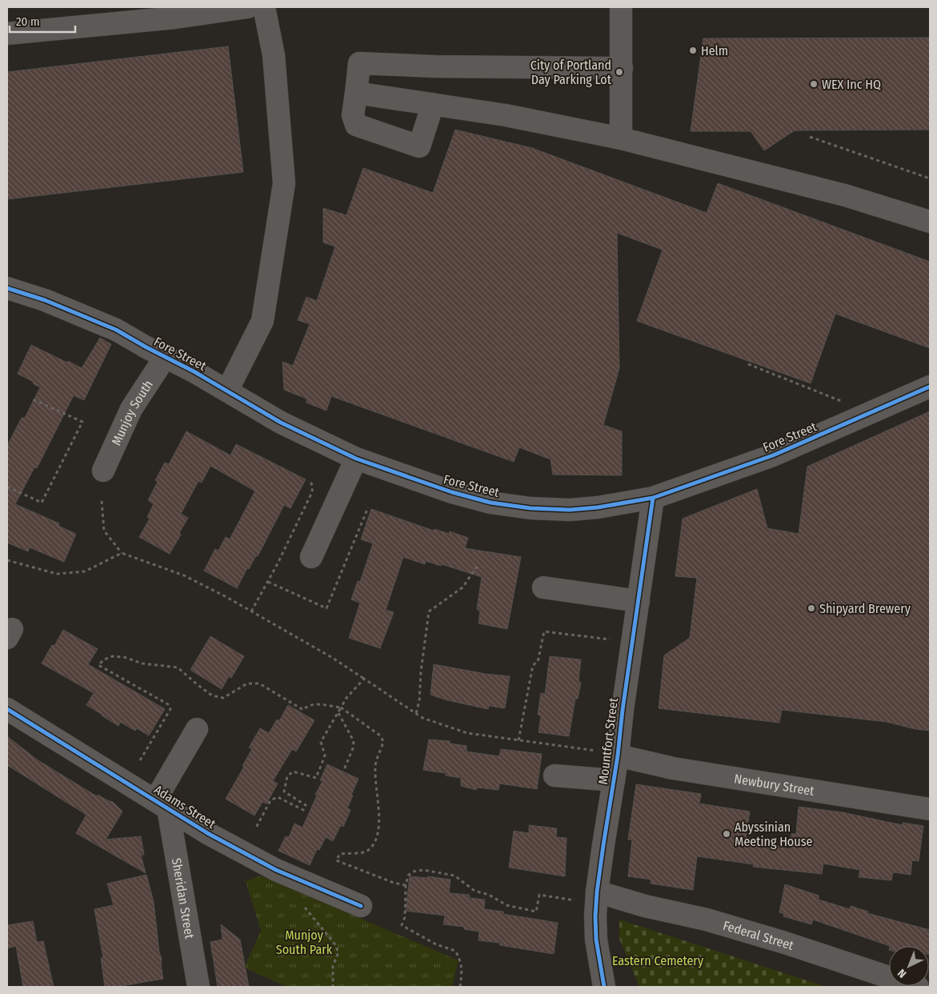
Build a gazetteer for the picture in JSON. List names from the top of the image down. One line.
{"streets":{"street":["Fore Street","Munjoy South","Mountfort Street","Newbury Street","Adams Street","Sheridan Street","Federal Street"]},"crossings":[["Fore Street","Munjoy South"],["Fore Street","Mountfort Street"],["Mountfort Street","Newbury Street"],["Mountfort Street","Federal Street"],["Adams Street","Sheridan Street"]],"parks":["Munjoy South Park","Eastern Cemetery"],"places":["Helm","City of Portland Day Parking Lot","WEX Inc HQ","Shipyard Brewery","Abyssinian Meeting House"],"scale_bar":"20 m","north":"bottom left"}
